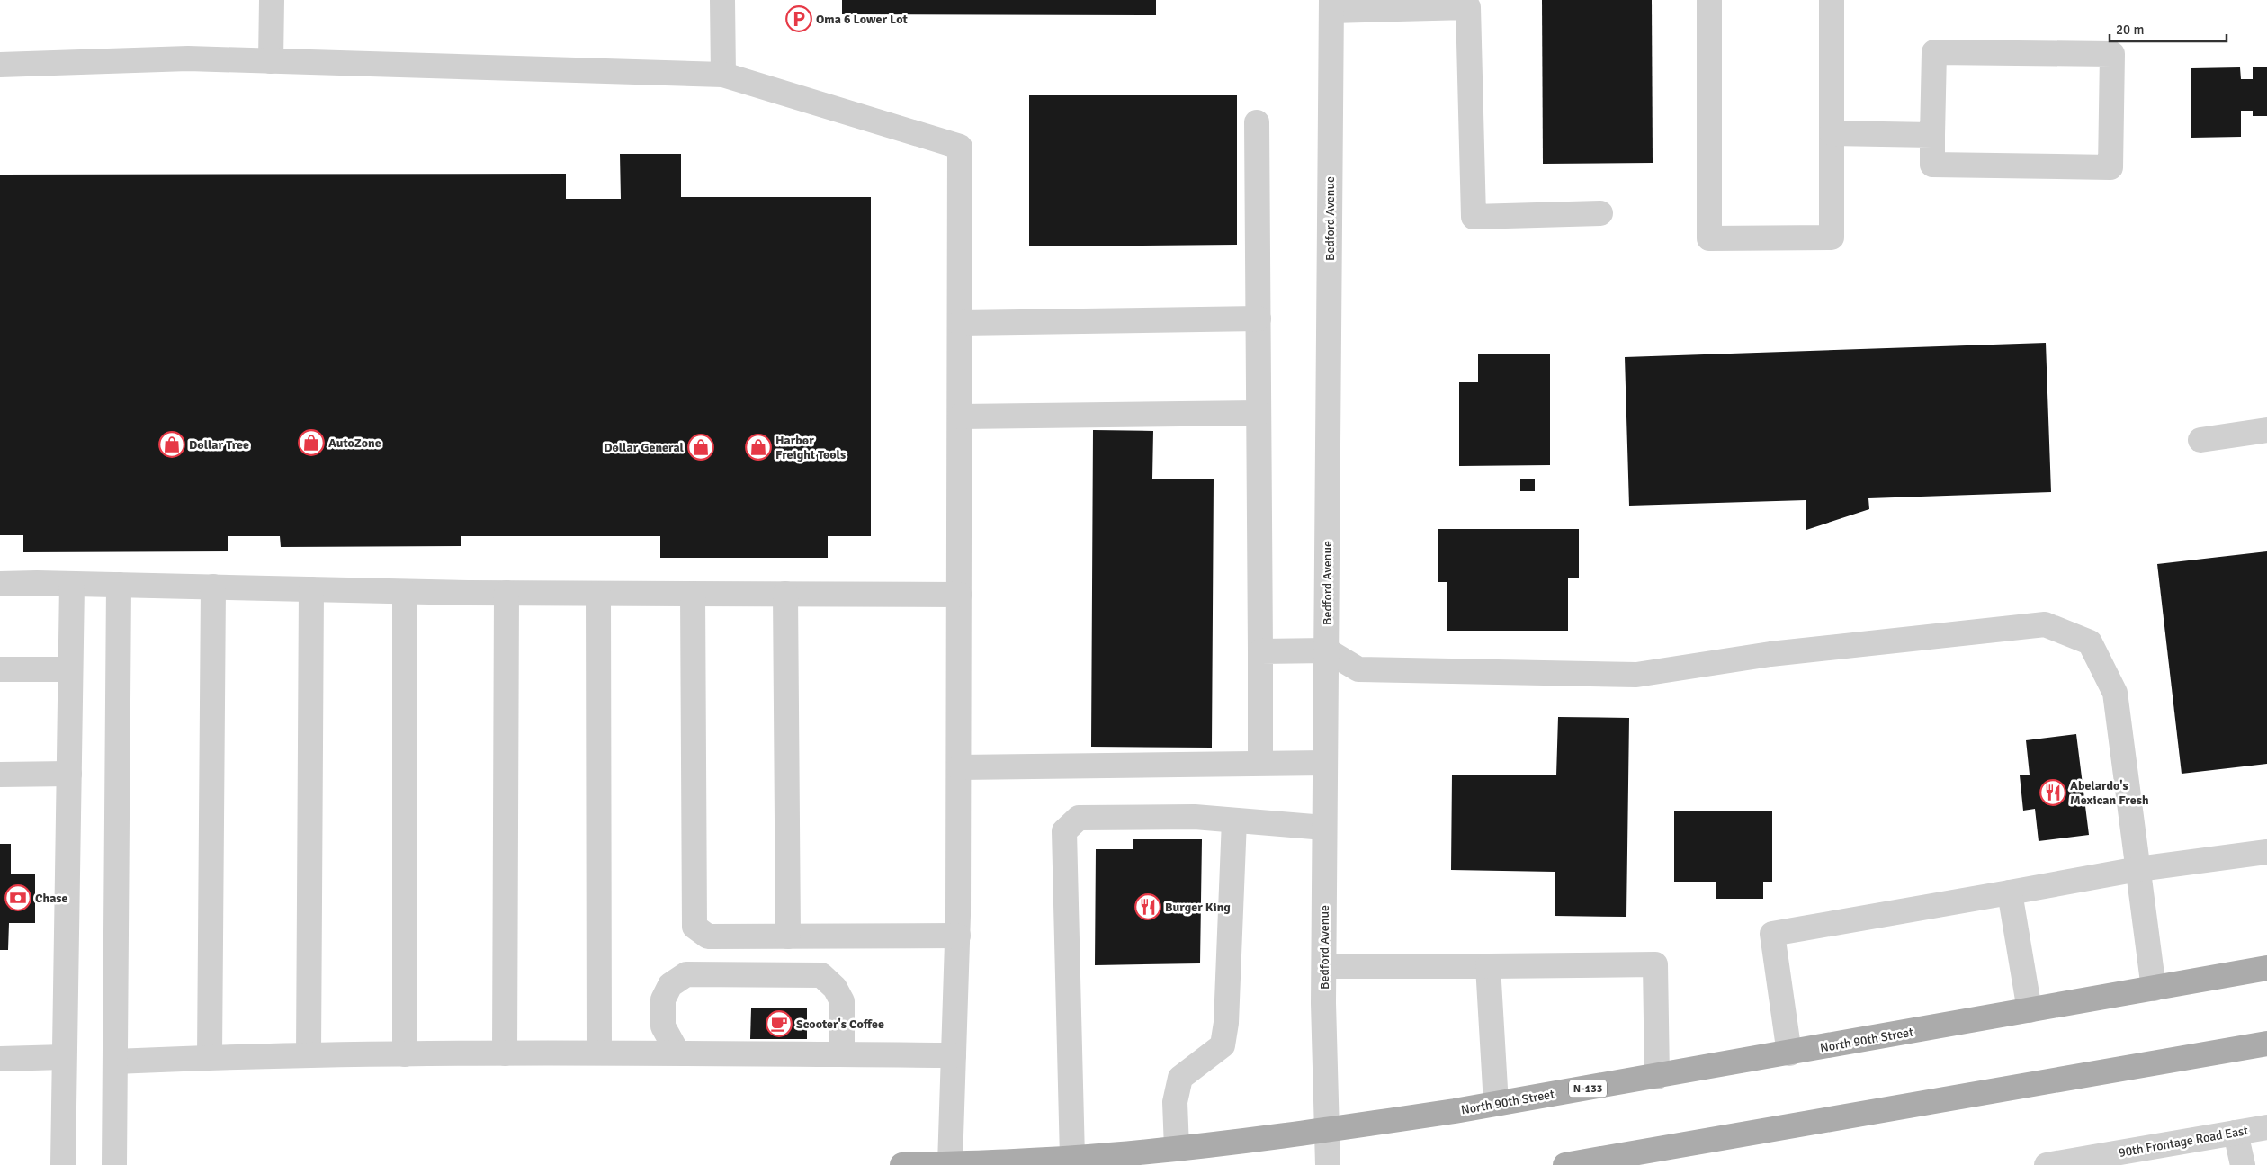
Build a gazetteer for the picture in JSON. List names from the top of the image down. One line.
{"streets":{"main road":["North 90th Street","N-133"],"street":["Bedford Avenue","90th Frontage Road East"]},"crossings":[["Bedford Avenue","North 90th Street"]],"places":{"parking":["Oma 6 Lower Lot"],"shop":["AutoZone","Dollar Tree","Dollar General","Harbor Freight Tools"],"restaurant":["Abelardo's Mexican Fresh","Burger King"],"bank":["Chase"],"cafe":["Scooter's Coffee"]},"scale_bar":"20 m"}
